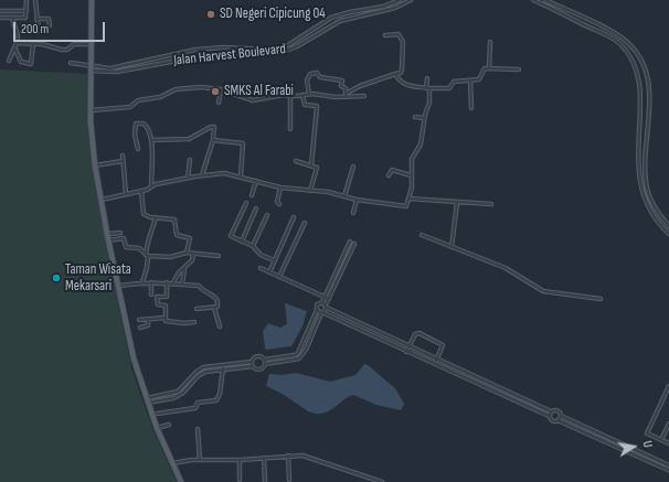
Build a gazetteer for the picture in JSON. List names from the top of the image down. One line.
{"streets":{"street":["Jalan Harvest Boulevard"]},"places":["SD Negeri Cipicung 04","SMKS Al Farabi","Taman Wisata Mekarsari"],"scale_bar":"200 m","north":"right"}
